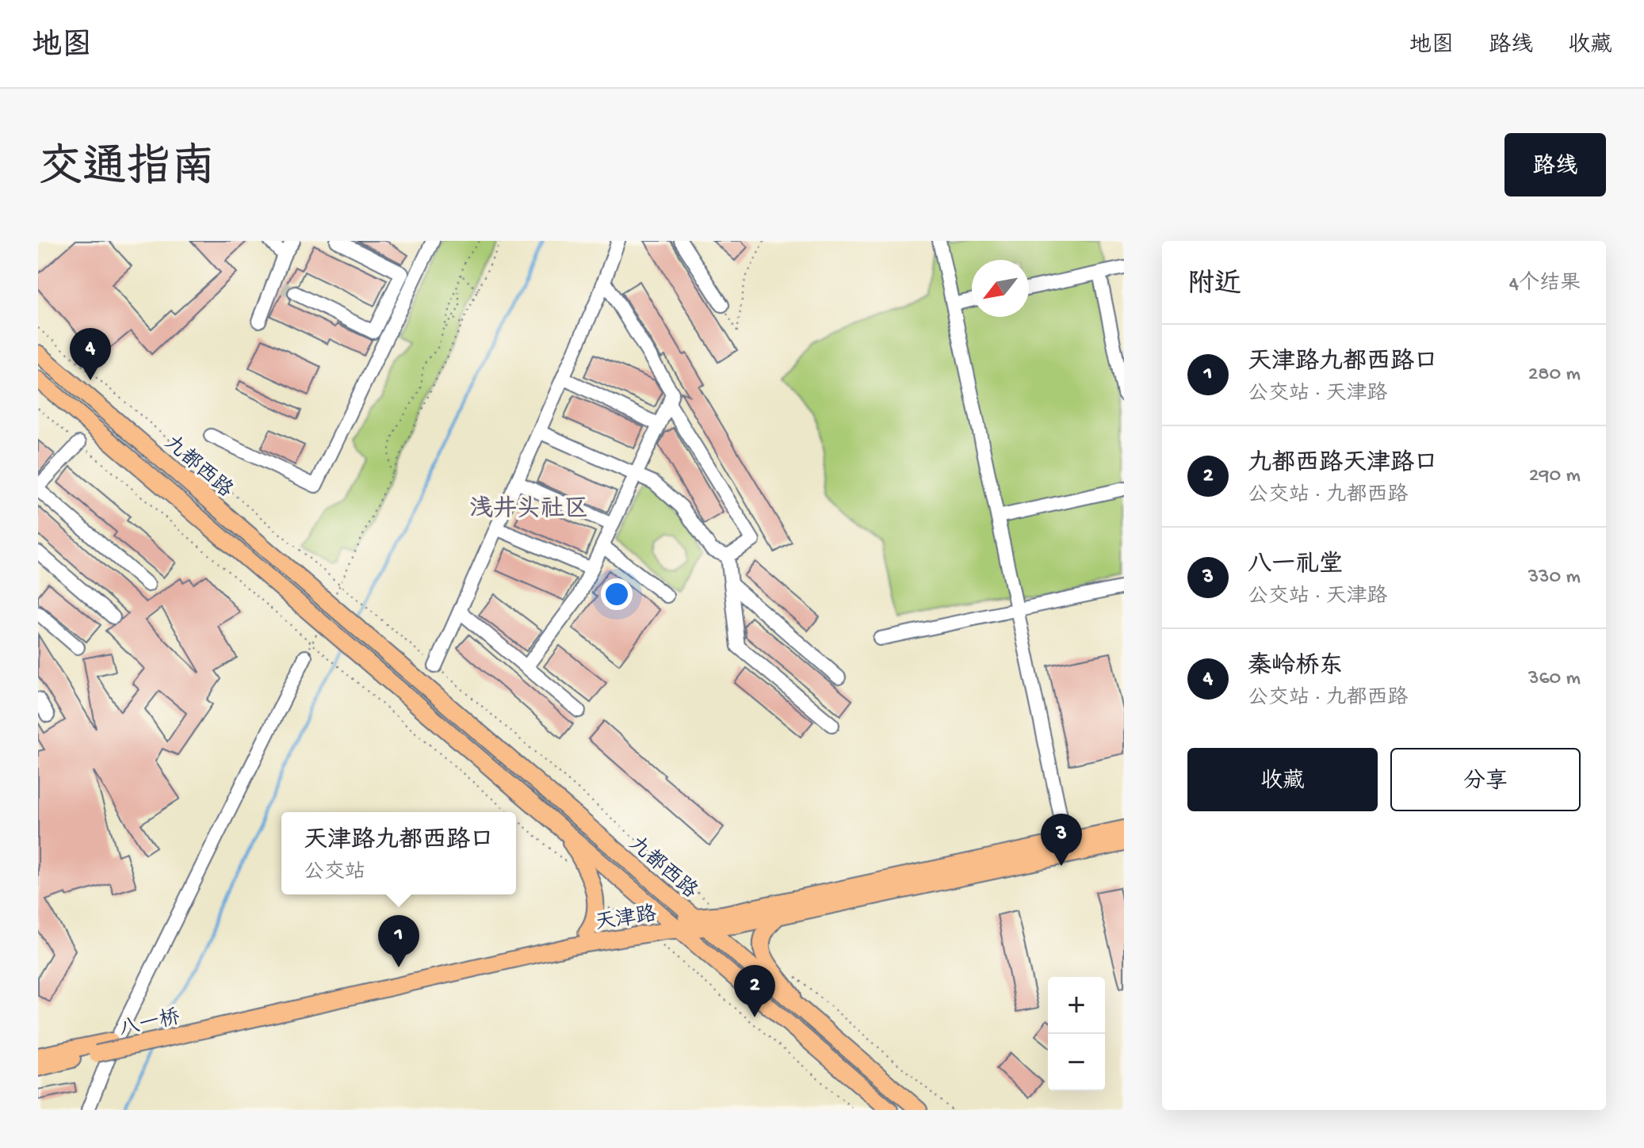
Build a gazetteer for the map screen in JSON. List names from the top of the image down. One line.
{"streets":{"main road":["九都西路","天津路","八一桥"]},"crossings":[["九都西路","天津路"],["天津路","八一桥"]],"districts":["浅井头社区"],"north":"bottom left","page":{"header":"地图","nav":["地图","路线","收藏"],"title":"交通指南","buttons":["路线",["收藏","分享"]],"heading":["附近","4个结果"],"list":[{"mark":"1","name":"天津路九都西路口","note":"公交站 · 天津路","value":"280 m"},{"mark":"2","name":"九都西路天津路口","note":"公交站 · 九都西路","value":"290 m"},{"mark":"3","name":"八一礼堂","note":"公交站 · 天津路","value":"330 m"},{"mark":"4","name":"秦岭桥东","note":"公交站 · 九都西路","value":"360 m"}],"pins":["4","3","1","2"],"popup":["天津路九都西路口","公交站"],"map_buttons":["+","−"]}}
